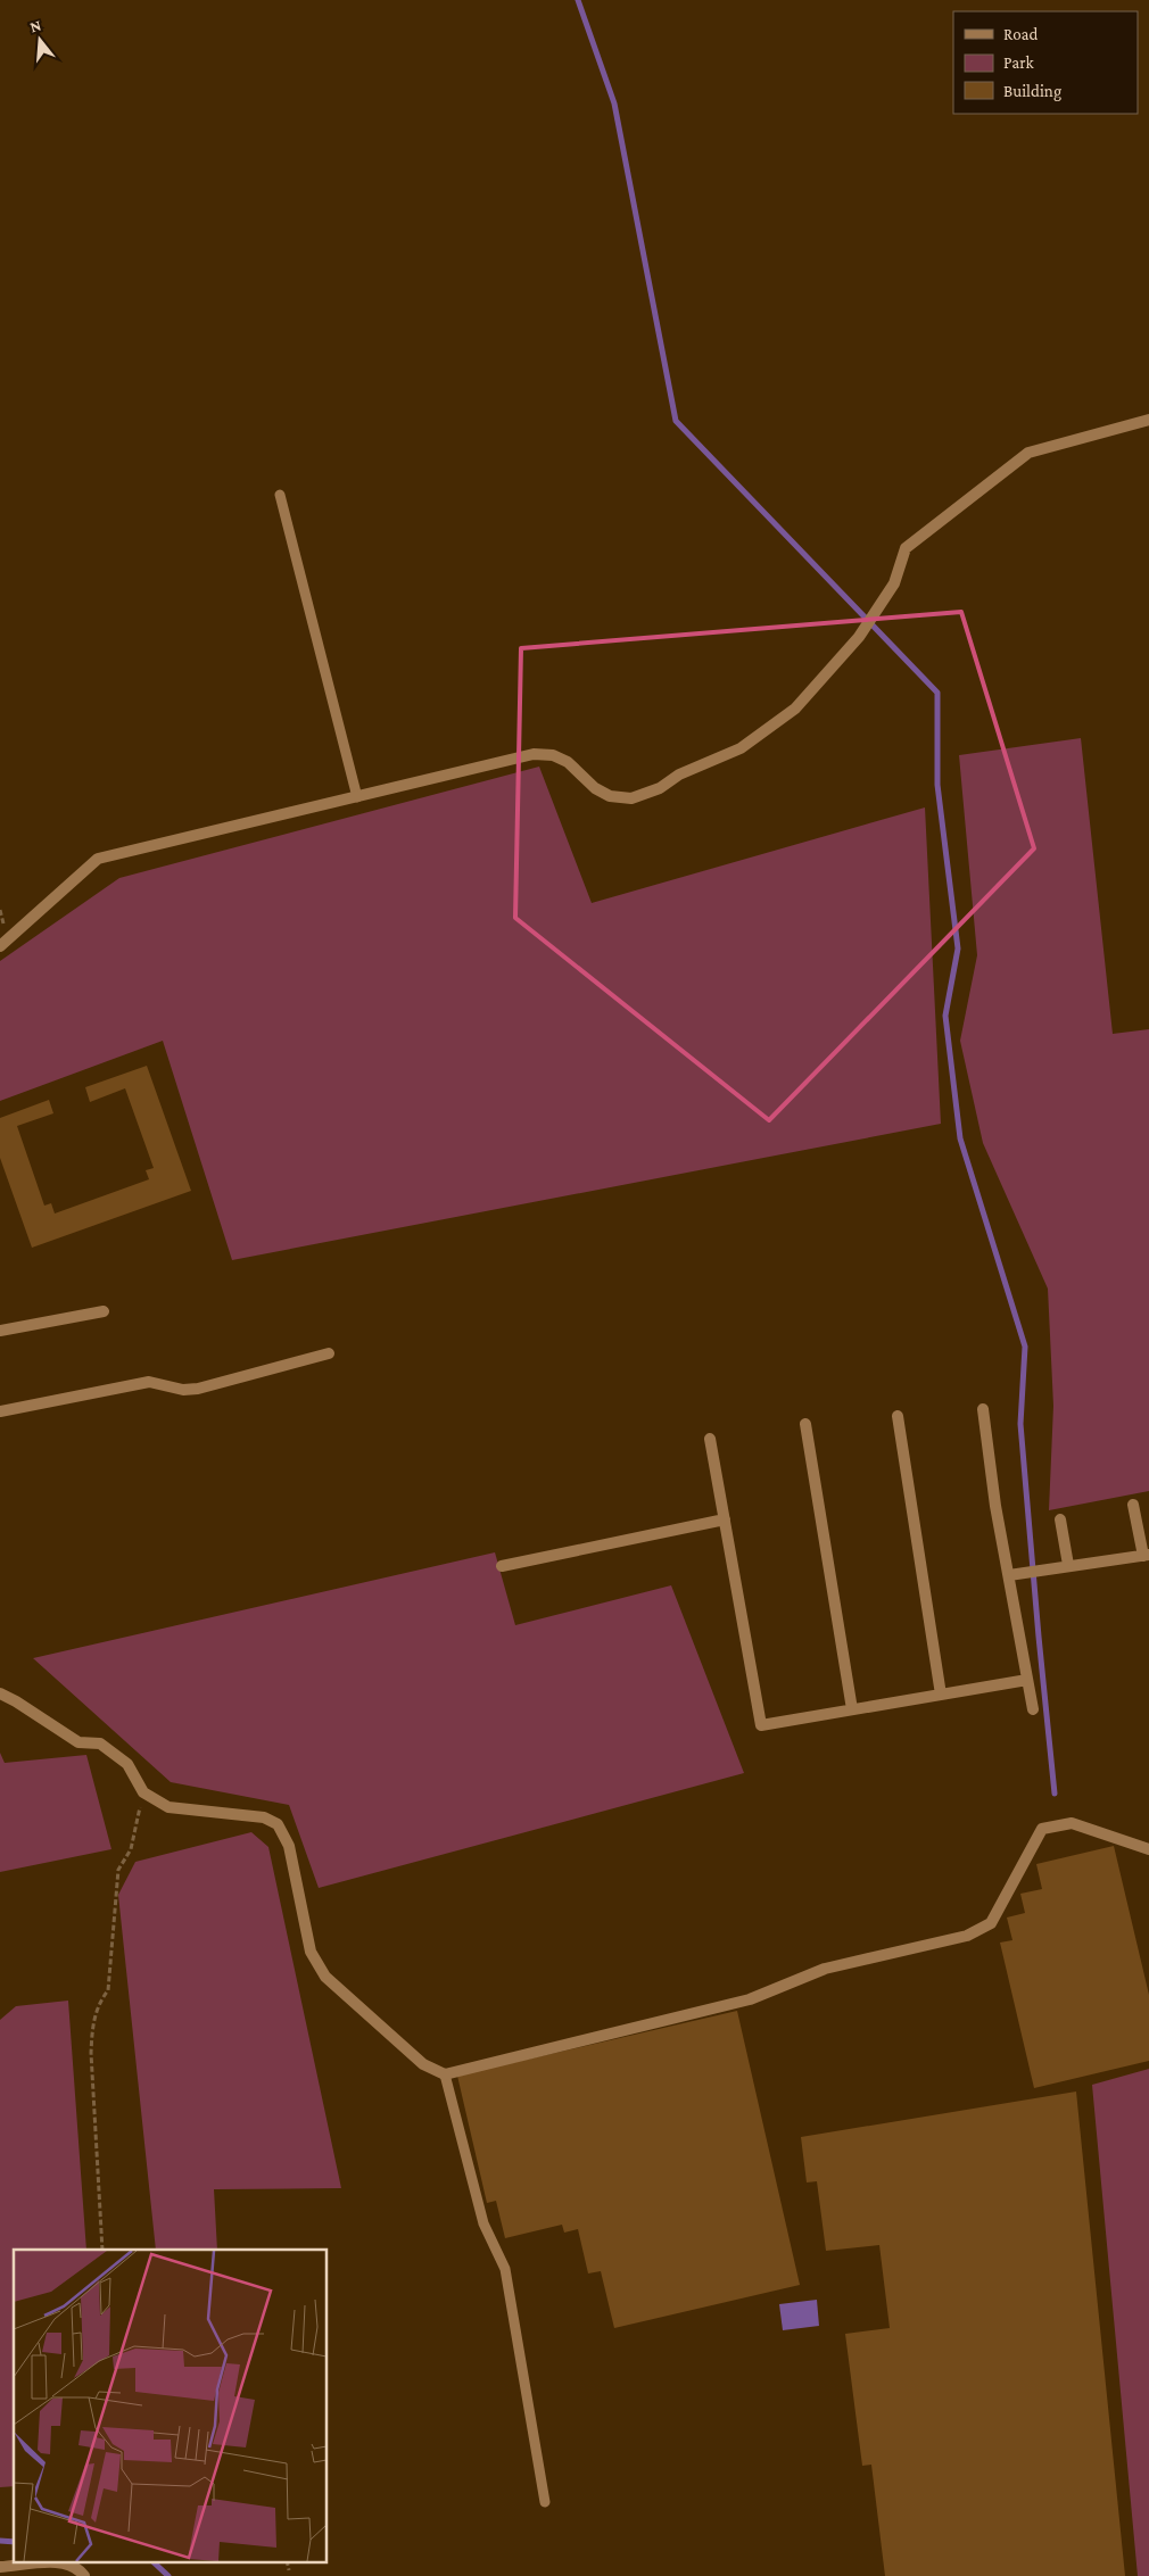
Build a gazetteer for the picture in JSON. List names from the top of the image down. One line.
{"legend":["Road","Park","Building"],"north":"top"}
